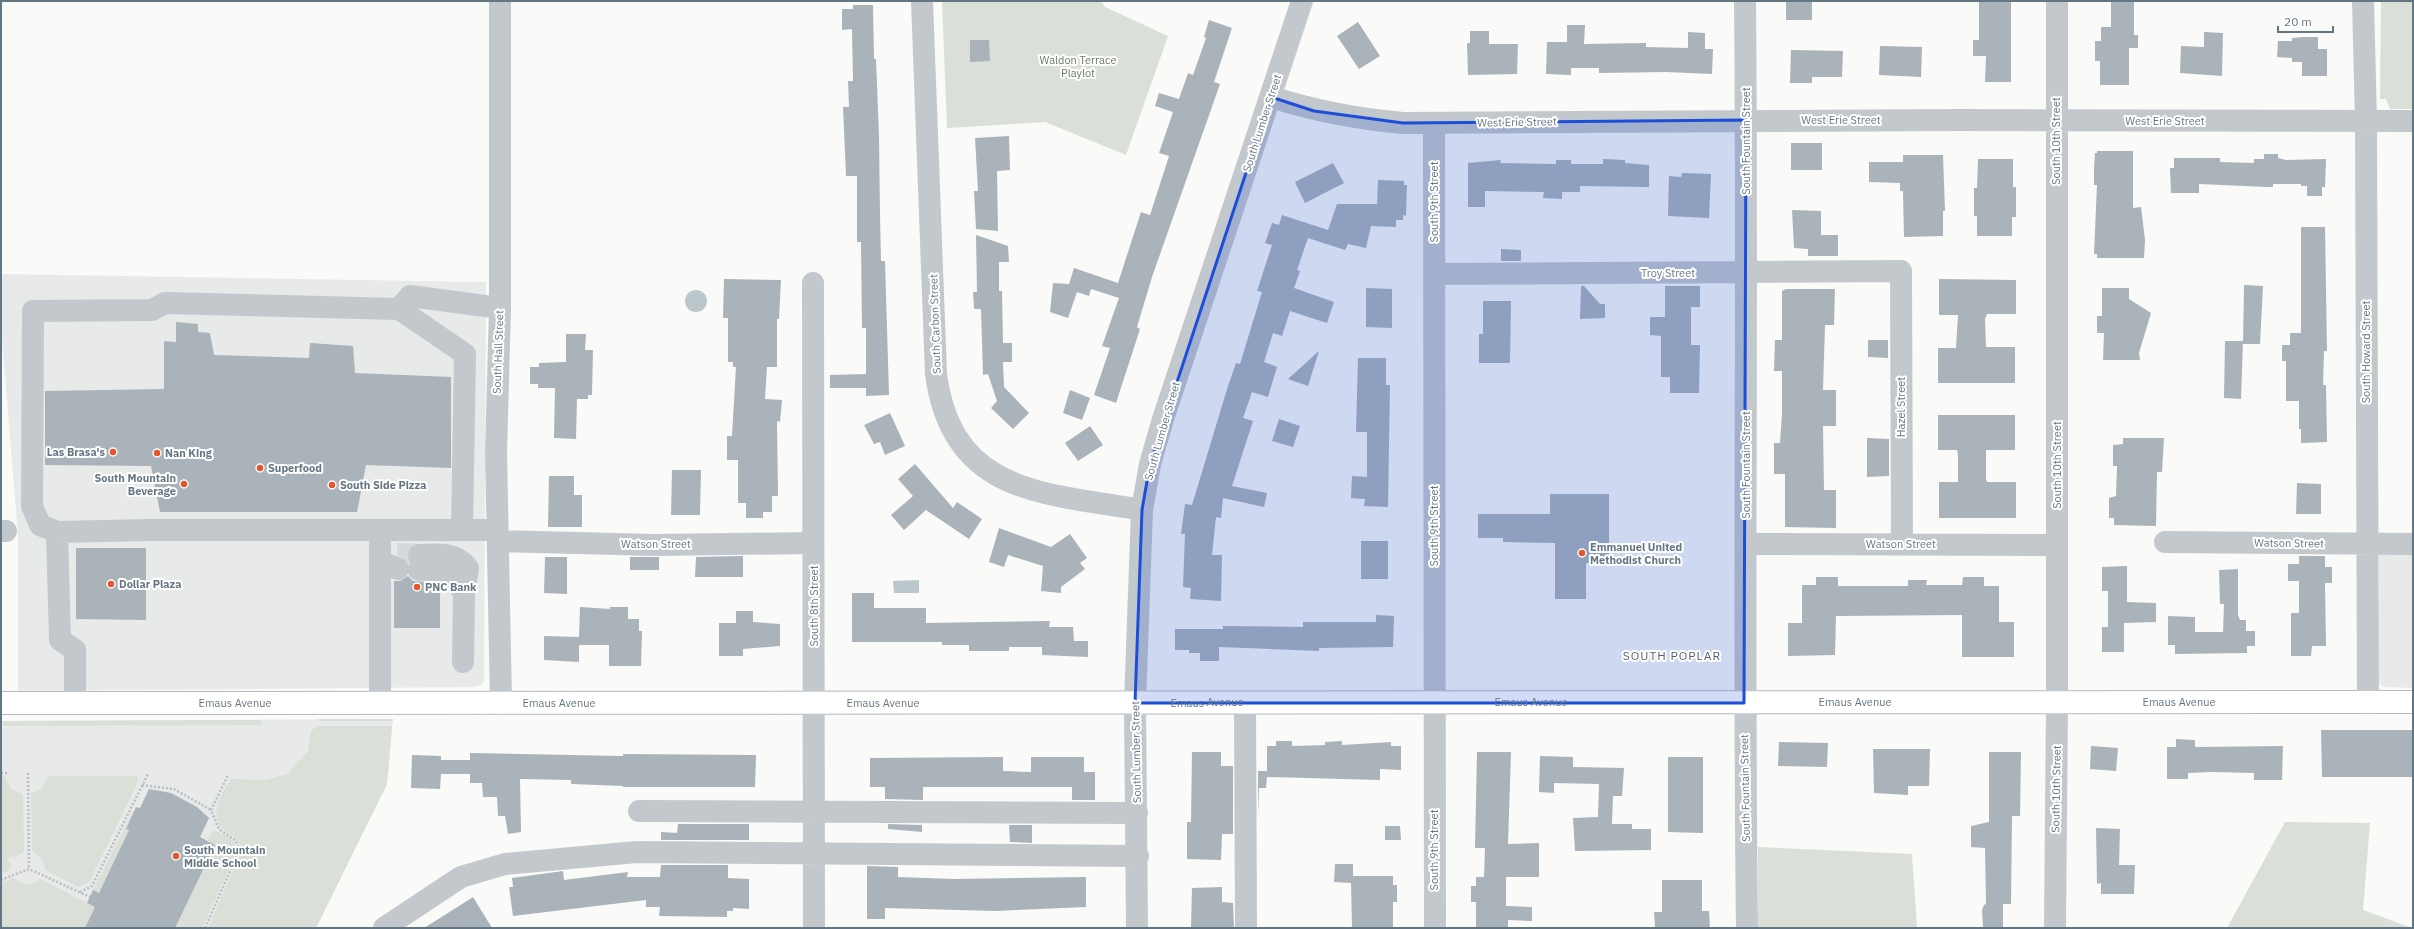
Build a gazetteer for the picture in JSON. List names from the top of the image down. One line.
{"streets":{"main road":["Emaus Avenue"],"street":["West Erie Street","South Lumber Street","South Fountain Street","South 10th Street","South 9th Street","Troy Street","South Carbon Street","South Hall Street","South Howard Street","Hazel Street","Watson Street","South 8th Street"]},"crossings":[["West Erie Street","South Lumber Street"],["West Erie Street","South Fountain Street"],["West Erie Street","South 10th Street"],["West Erie Street","South 9th Street"],["West Erie Street","South Howard Street"],["South Lumber Street","South Carbon Street"],["South Lumber Street","Emaus Avenue"],["South Fountain Street","Troy Street"],["South Fountain Street","Watson Street"],["South Fountain Street","Emaus Avenue"],["South 10th Street","Watson Street"],["South 10th Street","Emaus Avenue"],["South 9th Street","Troy Street"],["South 9th Street","Emaus Avenue"],["Troy Street","Hazel Street"],["South Hall Street","Watson Street"],["South Hall Street","Emaus Avenue"],["South Howard Street","Watson Street"],["South Howard Street","Emaus Avenue"],["Hazel Street","Watson Street"],["Watson Street","South 8th Street"],["South 8th Street","Emaus Avenue"]],"districts":["SOUTH POPLAR"],"parks":["Waldon Terrace Playlot"],"places":["Las Brasa's","Nan King","Superfood","South Mountain Beverage","South Side Pizza","Emmanuel United Methodist Church","Dollar Plaza","PNC Bank","South Mountain Middle School"],"scale_bar":"20 m"}
